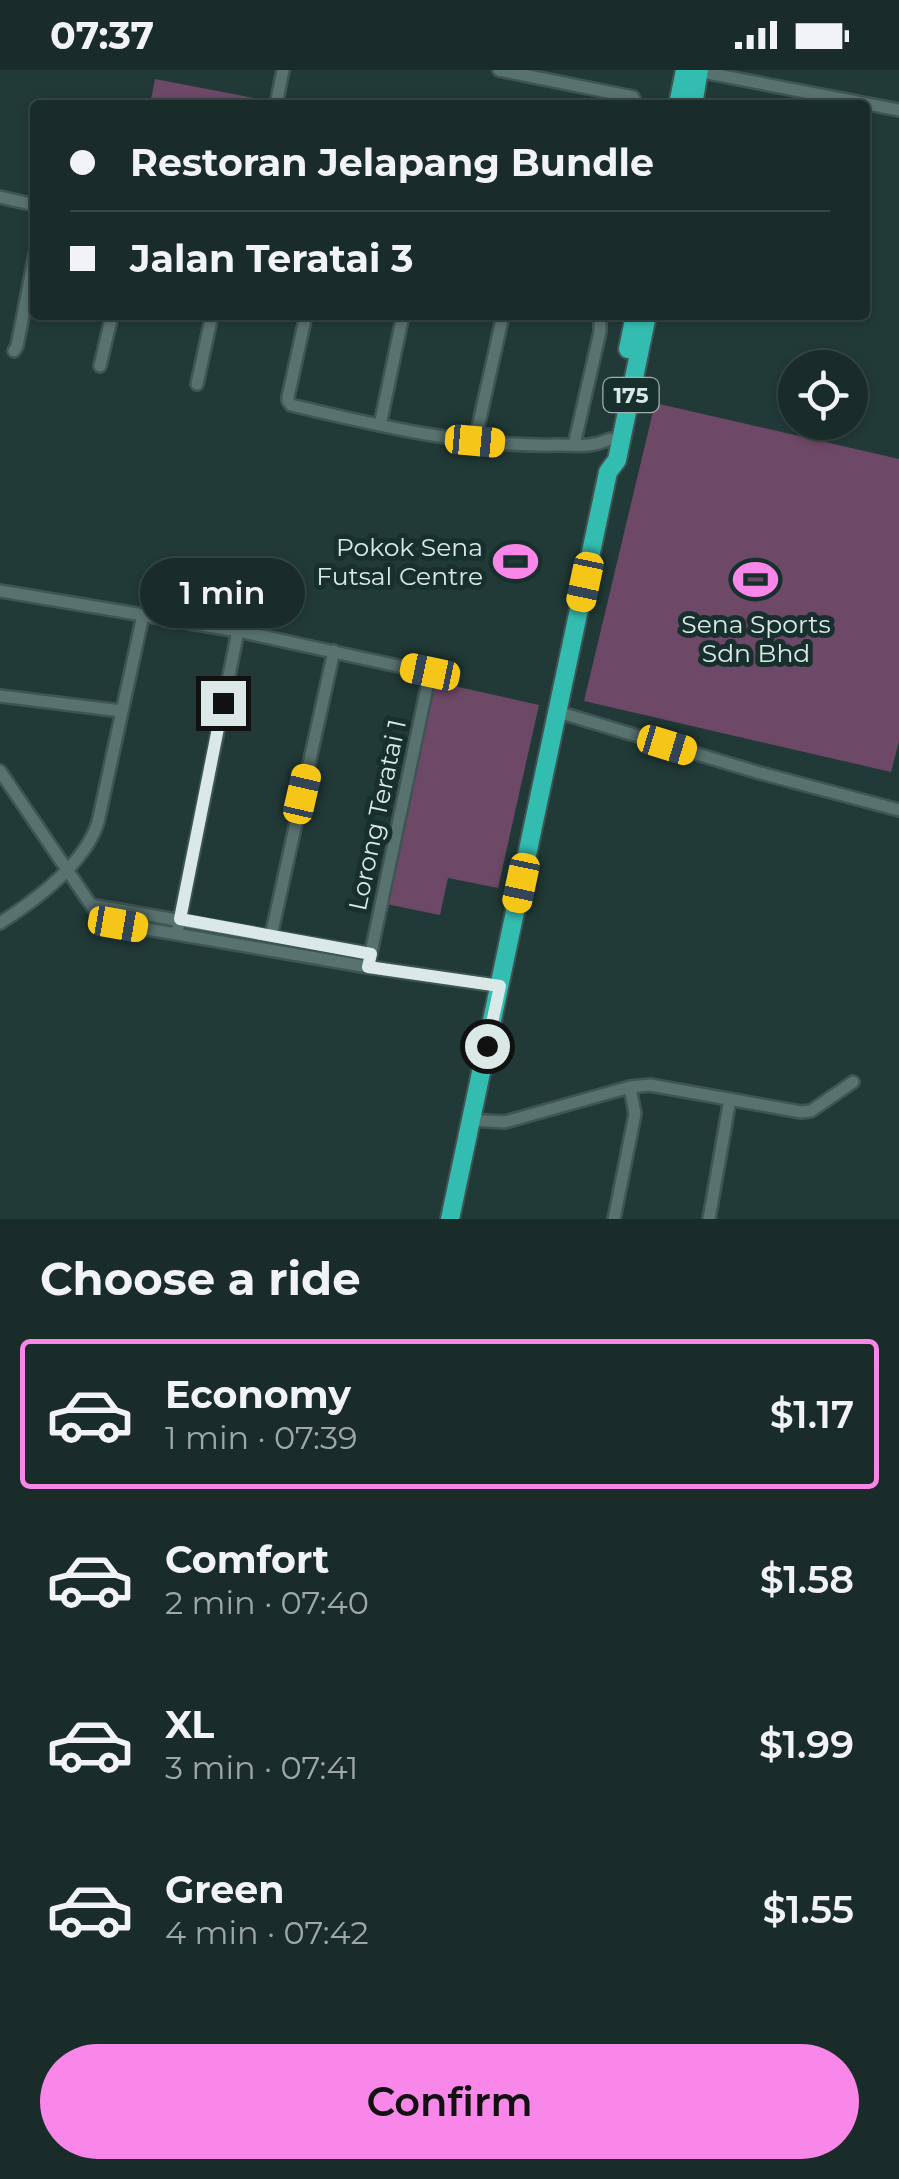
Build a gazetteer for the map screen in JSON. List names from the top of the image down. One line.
{"streets":{"highway":["175"],"street":["Lorong Teratai 1"]},"places":{"sports":["Pokok Sena Futsal Centre","Sena Sports Sdn Bhd"]},"page":{"status":"07:37","banner":["Restoran Jelapang Bundle","Jalan Teratai 3"],"bubble":"1 min","heading":"Choose a ride","list":[{"name":"Economy","note":"1 min · 07:39","value":"$1.17"},{"name":"Comfort","note":"2 min · 07:40","value":"$1.58"},{"name":"XL","note":"3 min · 07:41","value":"$1.99"},{"name":"Green","note":"4 min · 07:42","value":"$1.55"}],"buttons":"Confirm"}}
